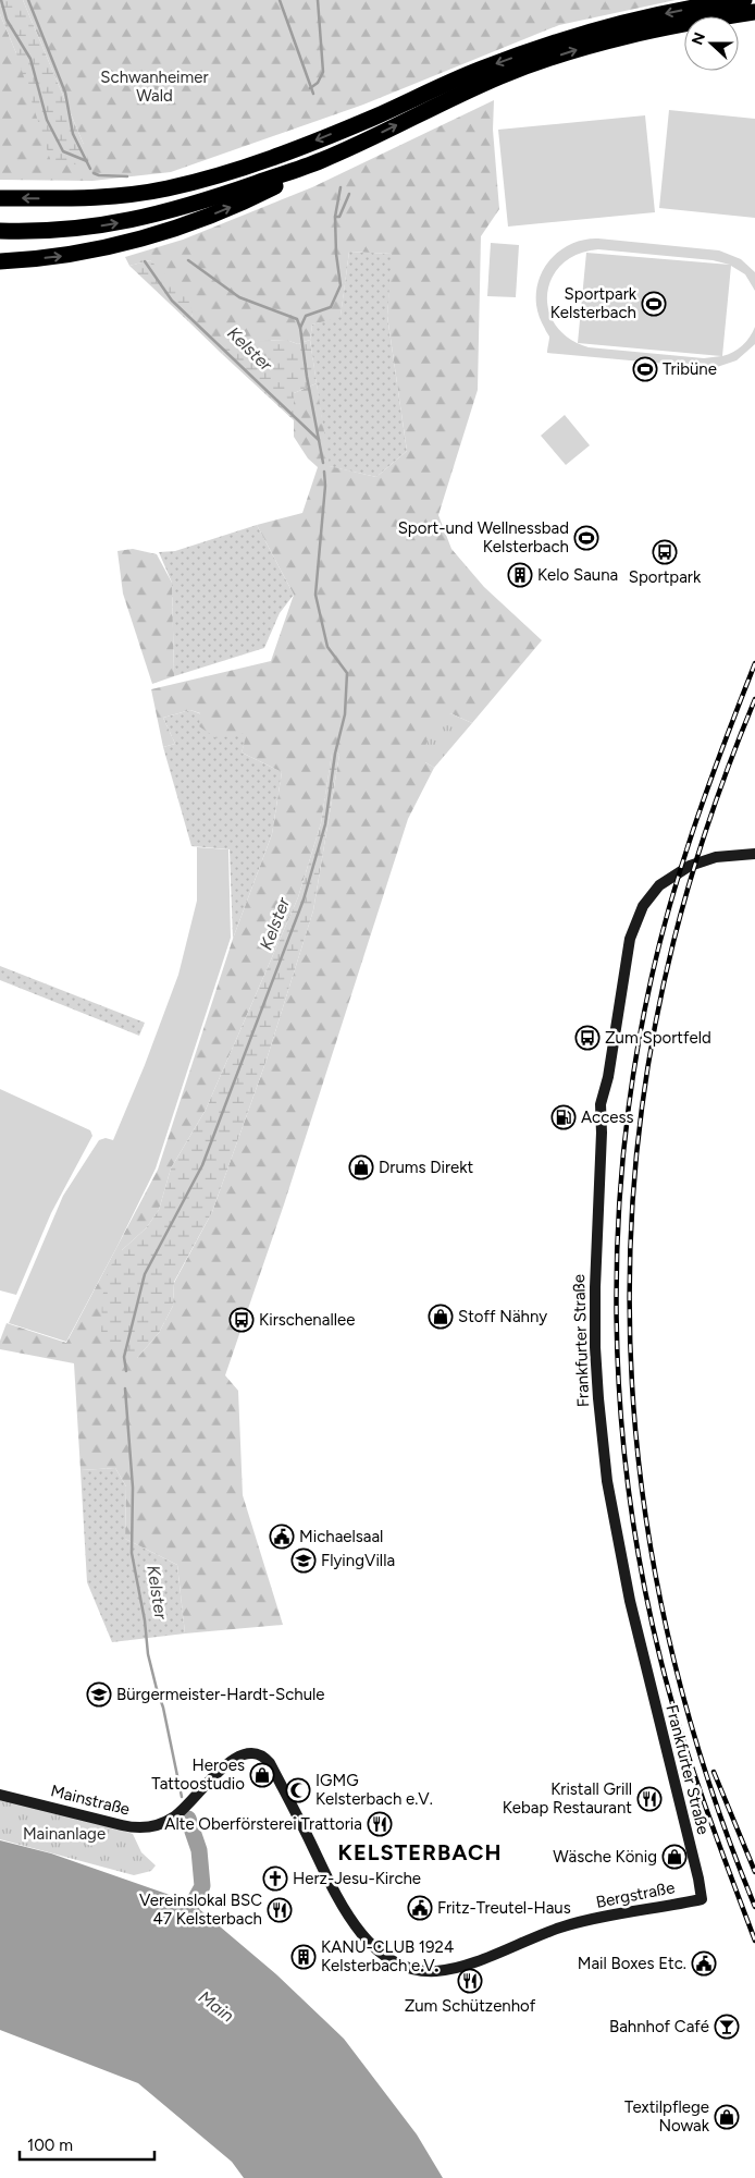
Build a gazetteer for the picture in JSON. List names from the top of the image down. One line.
{"streets":{"street":["Frankfurter Straße","Mainstraße","Bergstraße"]},"crossings":[["Frankfurter Straße","Bergstraße"],["Mainstraße","Bergstraße"]],"districts":["KELSTERBACH"],"water":["Kelster","Main"],"parks":["Schwanheimer Wald","Mainanlage"],"places":{"sports":["Sportpark Kelsterbach","Tribüne","Sport-und Wellnessbad Kelsterbach"],"bus stop":["Sportpark","Zum Sportfeld","Kirschenallee"],"building":["Kelo Sauna","KANU-CLUB 1924 Kelsterbach e.V."],"fuel station":["Access"],"shop":["Drums Direkt","Stoff Nähny","Heroes Tattoostudio","Wäsche König","Textilpflege Nowak"],"public building":["Michaelsaal","Fritz-Treutel-Haus","Mail Boxes Etc."],"school or university":["FlyingVilla","Bürgermeister-Hardt-Schule"],"mosque":["IGMG Kelsterbach e.V."],"restaurant":["Kristall Grill Kebap Restaurant","Alte Oberförsterei Trattoria","Vereinslokal BSC 47 Kelsterbach","Zum Schützenhof"],"church":["Herz-Jesu-Kirche"],"bar":["Bahnhof Café"]},"scale_bar":"100 m","north":"left"}
